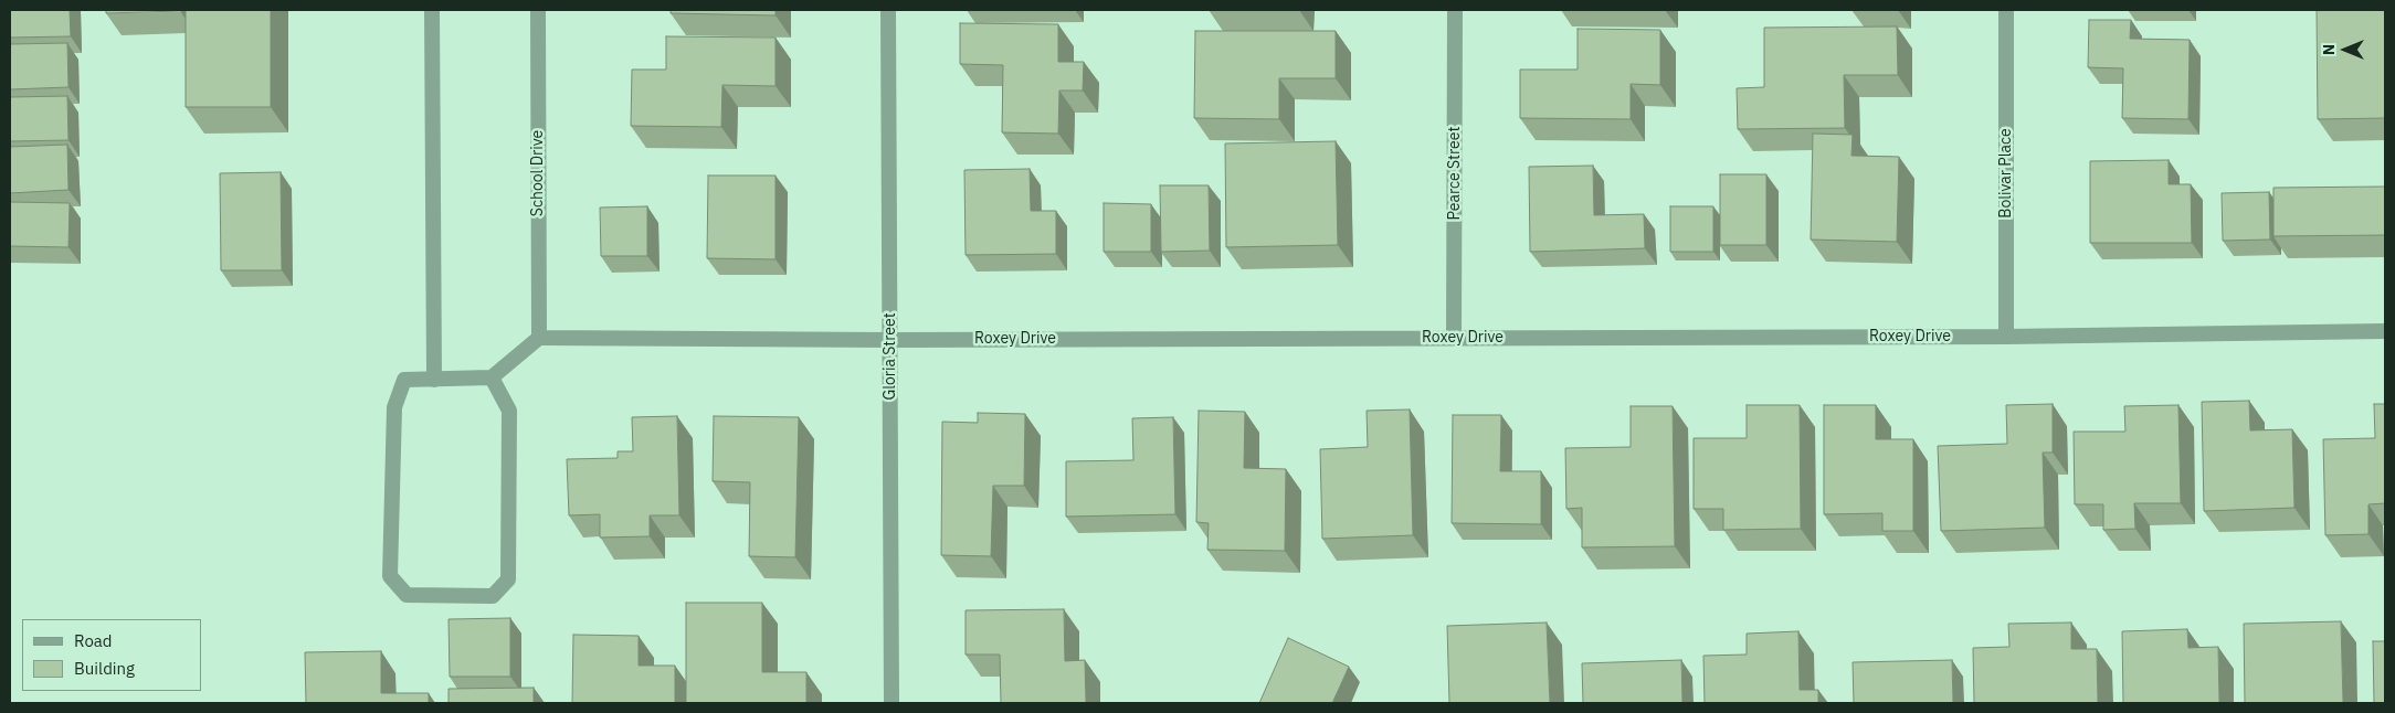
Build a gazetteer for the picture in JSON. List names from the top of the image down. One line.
{"streets":{"street":["School Drive","Pearce Street","Bolivar Place","Roxey Drive","Gloria Street"]},"crossings":[["School Drive","Roxey Drive"],["Pearce Street","Roxey Drive"],["Bolivar Place","Roxey Drive"],["Roxey Drive","Gloria Street"]],"legend":["Road","Building"],"north":"left"}
